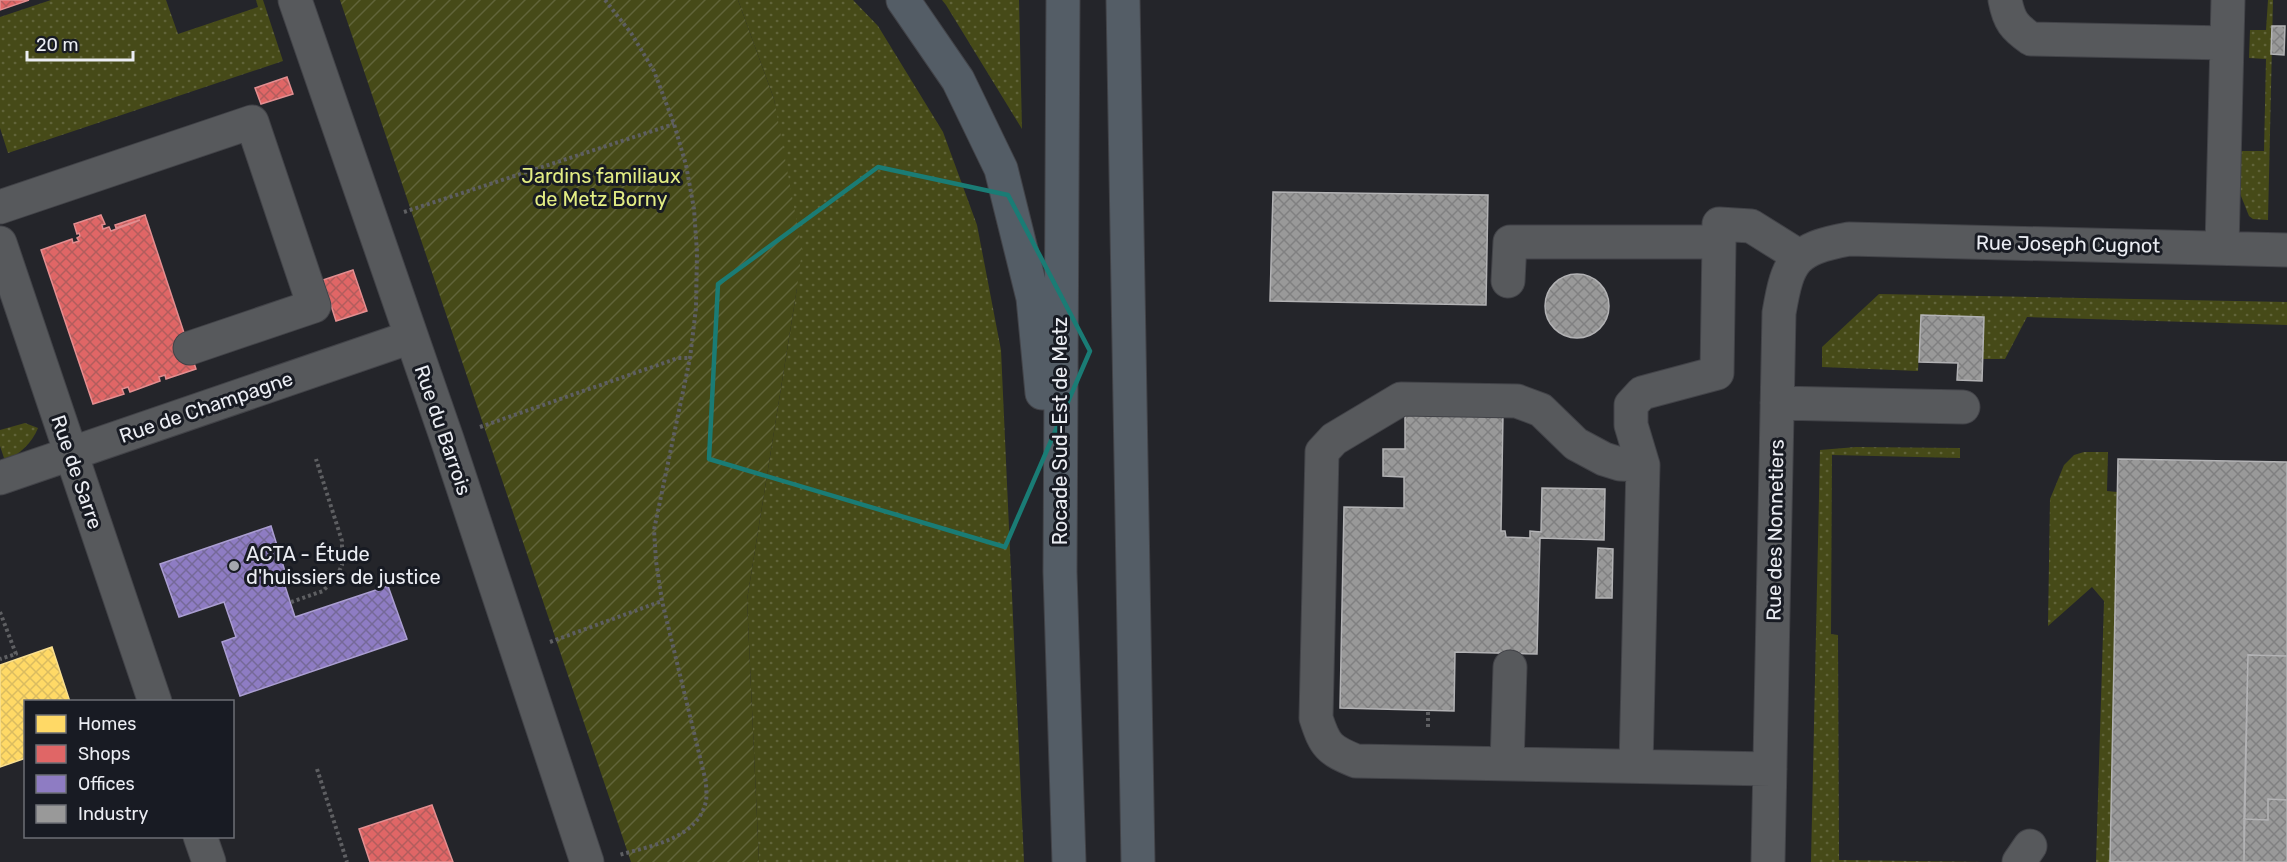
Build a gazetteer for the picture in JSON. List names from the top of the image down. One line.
{"streets":{"highway":["Rocade Sud-Est de Metz"],"street":["Rue Joseph Cugnot","Rue de Champagne","Rue du Barrois","Rue de Sarre","Rue des Nonnetiers"]},"crossings":[["Rue Joseph Cugnot","Rue des Nonnetiers"],["Rue de Champagne","Rue du Barrois"],["Rue de Champagne","Rue de Sarre"]],"parks":["Jardins familiaux de Metz Borny"],"places":["ACTA - Étude d'huissiers de justice"],"legend":["Homes","Shops","Offices","Industry"],"scale_bar":"20 m"}
